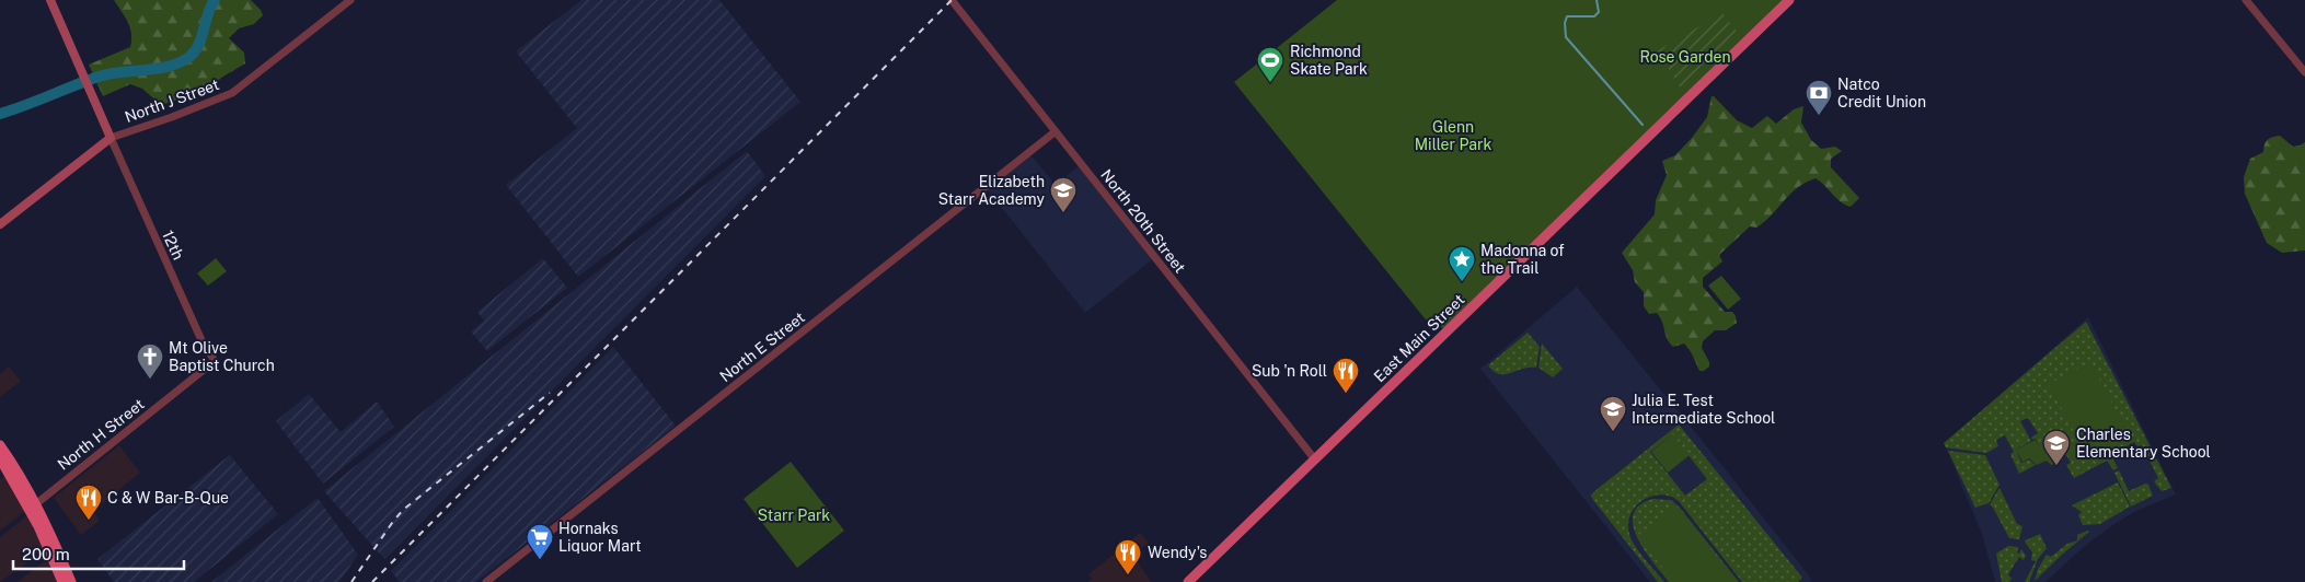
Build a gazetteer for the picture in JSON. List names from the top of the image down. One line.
{"streets":{"main road":["North J Street","East Main Street"],"street":["North 20th Street","12th","North E Street","North H Street"]},"crossings":[["North J Street","12th"],["North 20th Street","East Main Street"],["North 20th Street","North E Street"],["12th","North H Street"]],"parks":["Rose Garden","Glenn Miller Park","Starr Park"],"places":{"sports":["Richmond Skate Park"],"bank":["Natco Credit Union"],"school or university":["Elizabeth Starr Academy","Julia E. Test Intermediate School","Charles Elementary School"],"place":["Madonna of the Trail"],"church":["Mt Olive Baptist Church"],"restaurant":["Sub 'n Roll","C & W Bar-B-Que","Wendy's"],"supermarket":["Hornaks Liquor Mart"]},"scale_bar":"200 m"}
